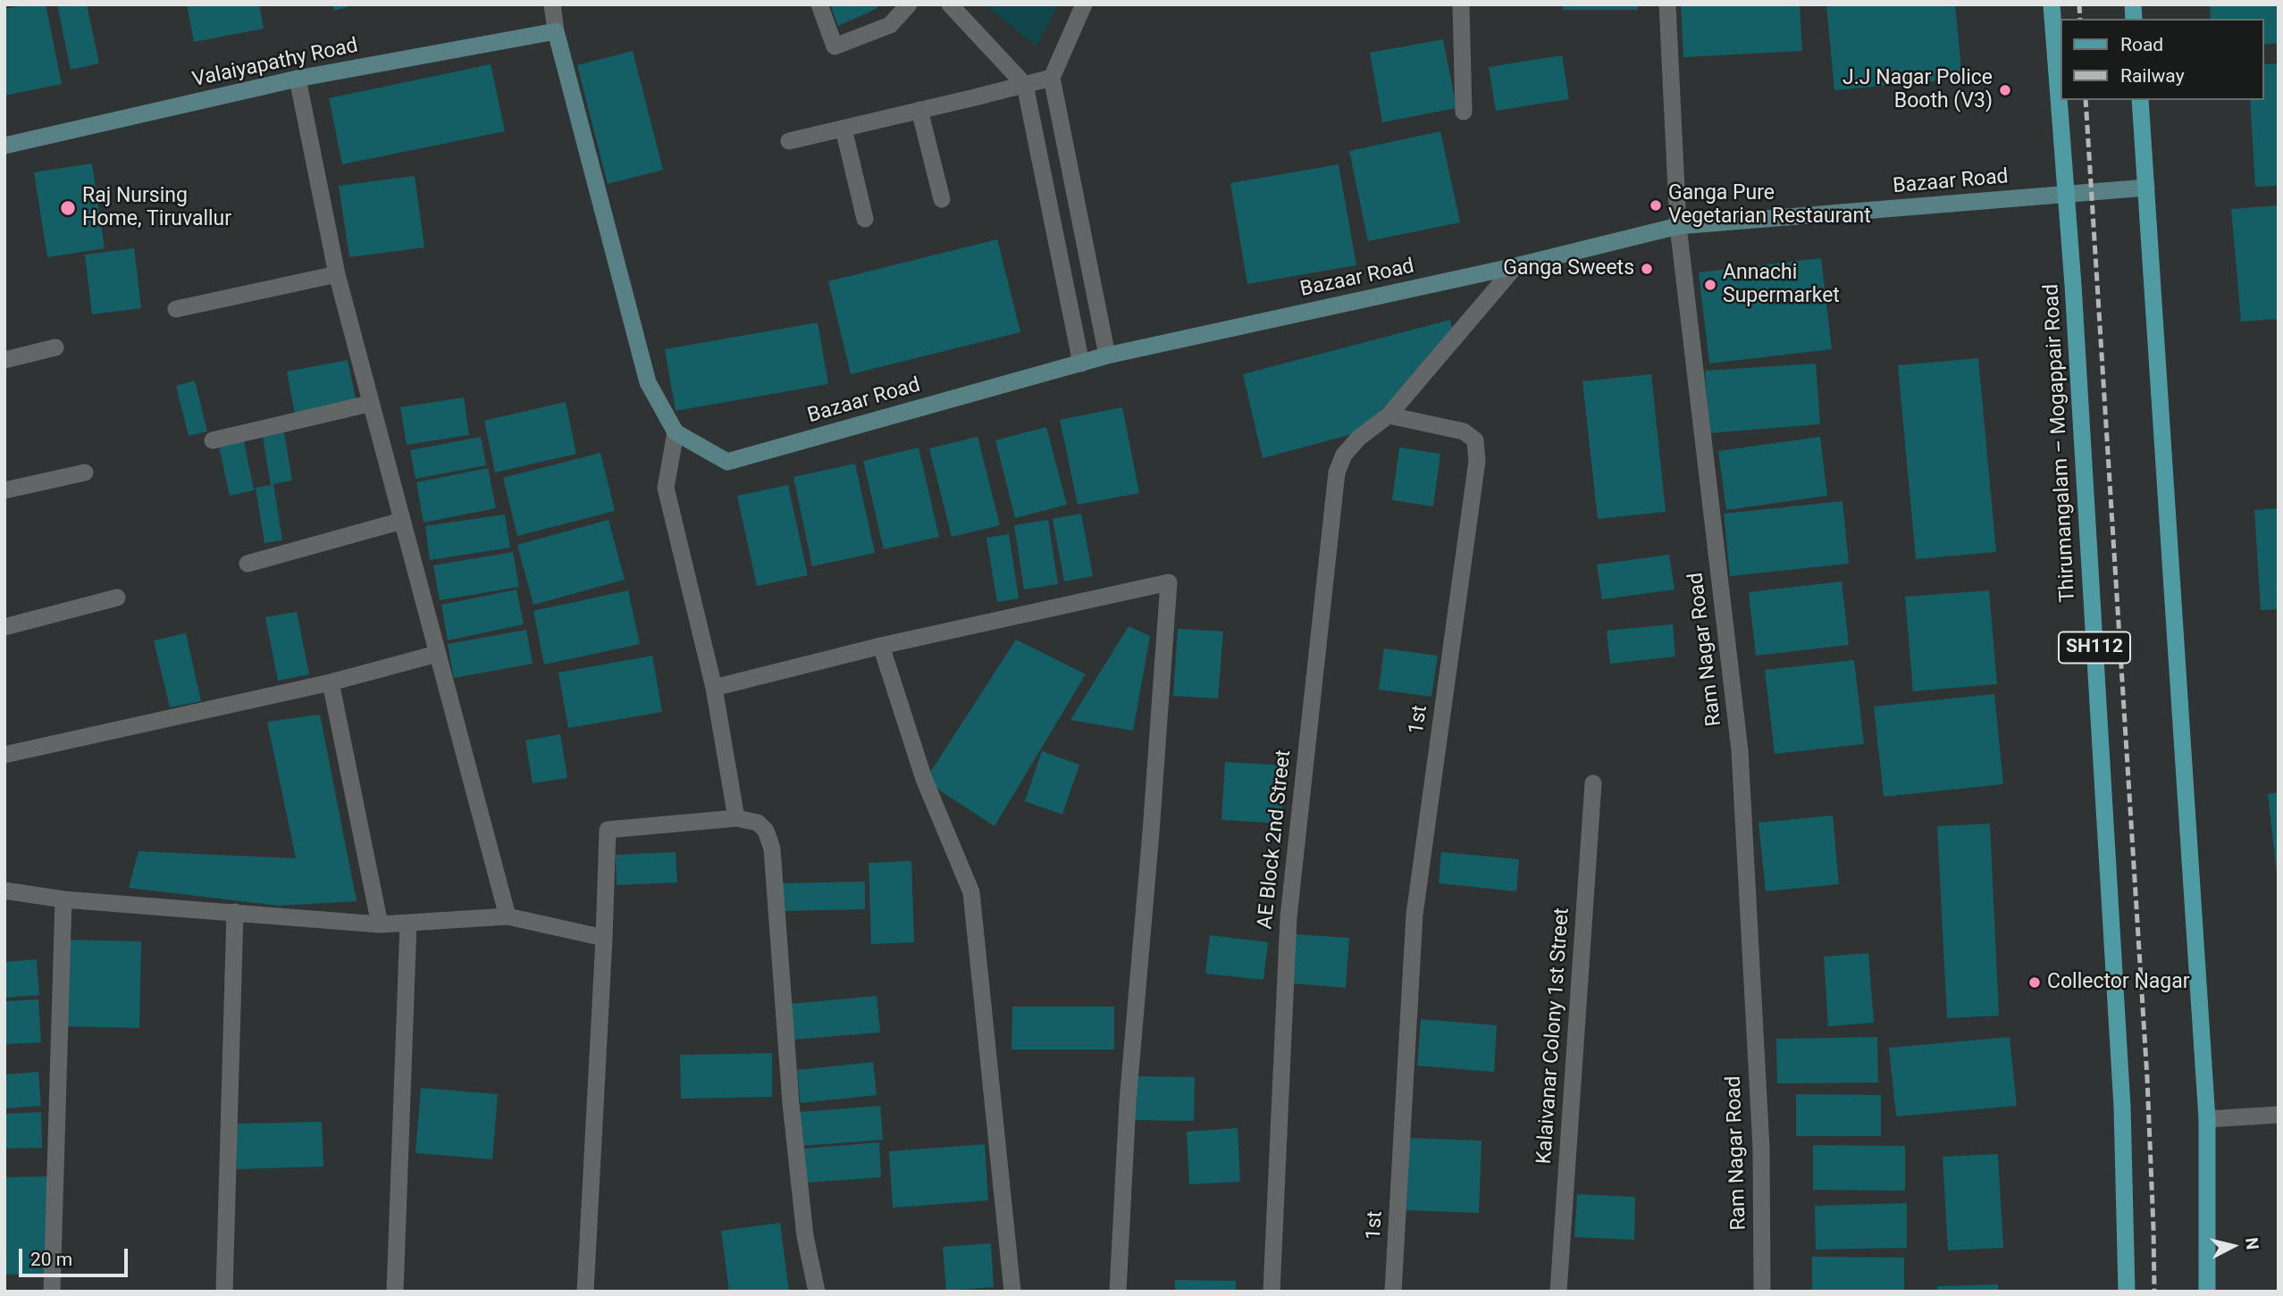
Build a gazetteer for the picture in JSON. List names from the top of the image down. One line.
{"streets":{"main road":["Valaiyapathy Road","Bazaar Road","Thirumangalam – Mogappair Road","SH112"],"street":["Ram Nagar Road","1st","AE Block 2nd Street","Kalaivanar Colony 1st Street"]},"crossings":[["Bazaar Road","Thirumangalam – Mogappair Road"],["Bazaar Road","Ram Nagar Road"],["1st","AE Block 2nd Street"]],"places":["J.J Nagar Police Booth (V3)","Ganga Pure Vegetarian Restaurant","Raj Nursing Home, Tiruvallur","Ganga Sweets","Annachi Supermarket","Collector Nagar"],"legend":["Road","Railway"],"scale_bar":"20 m","north":"right"}
